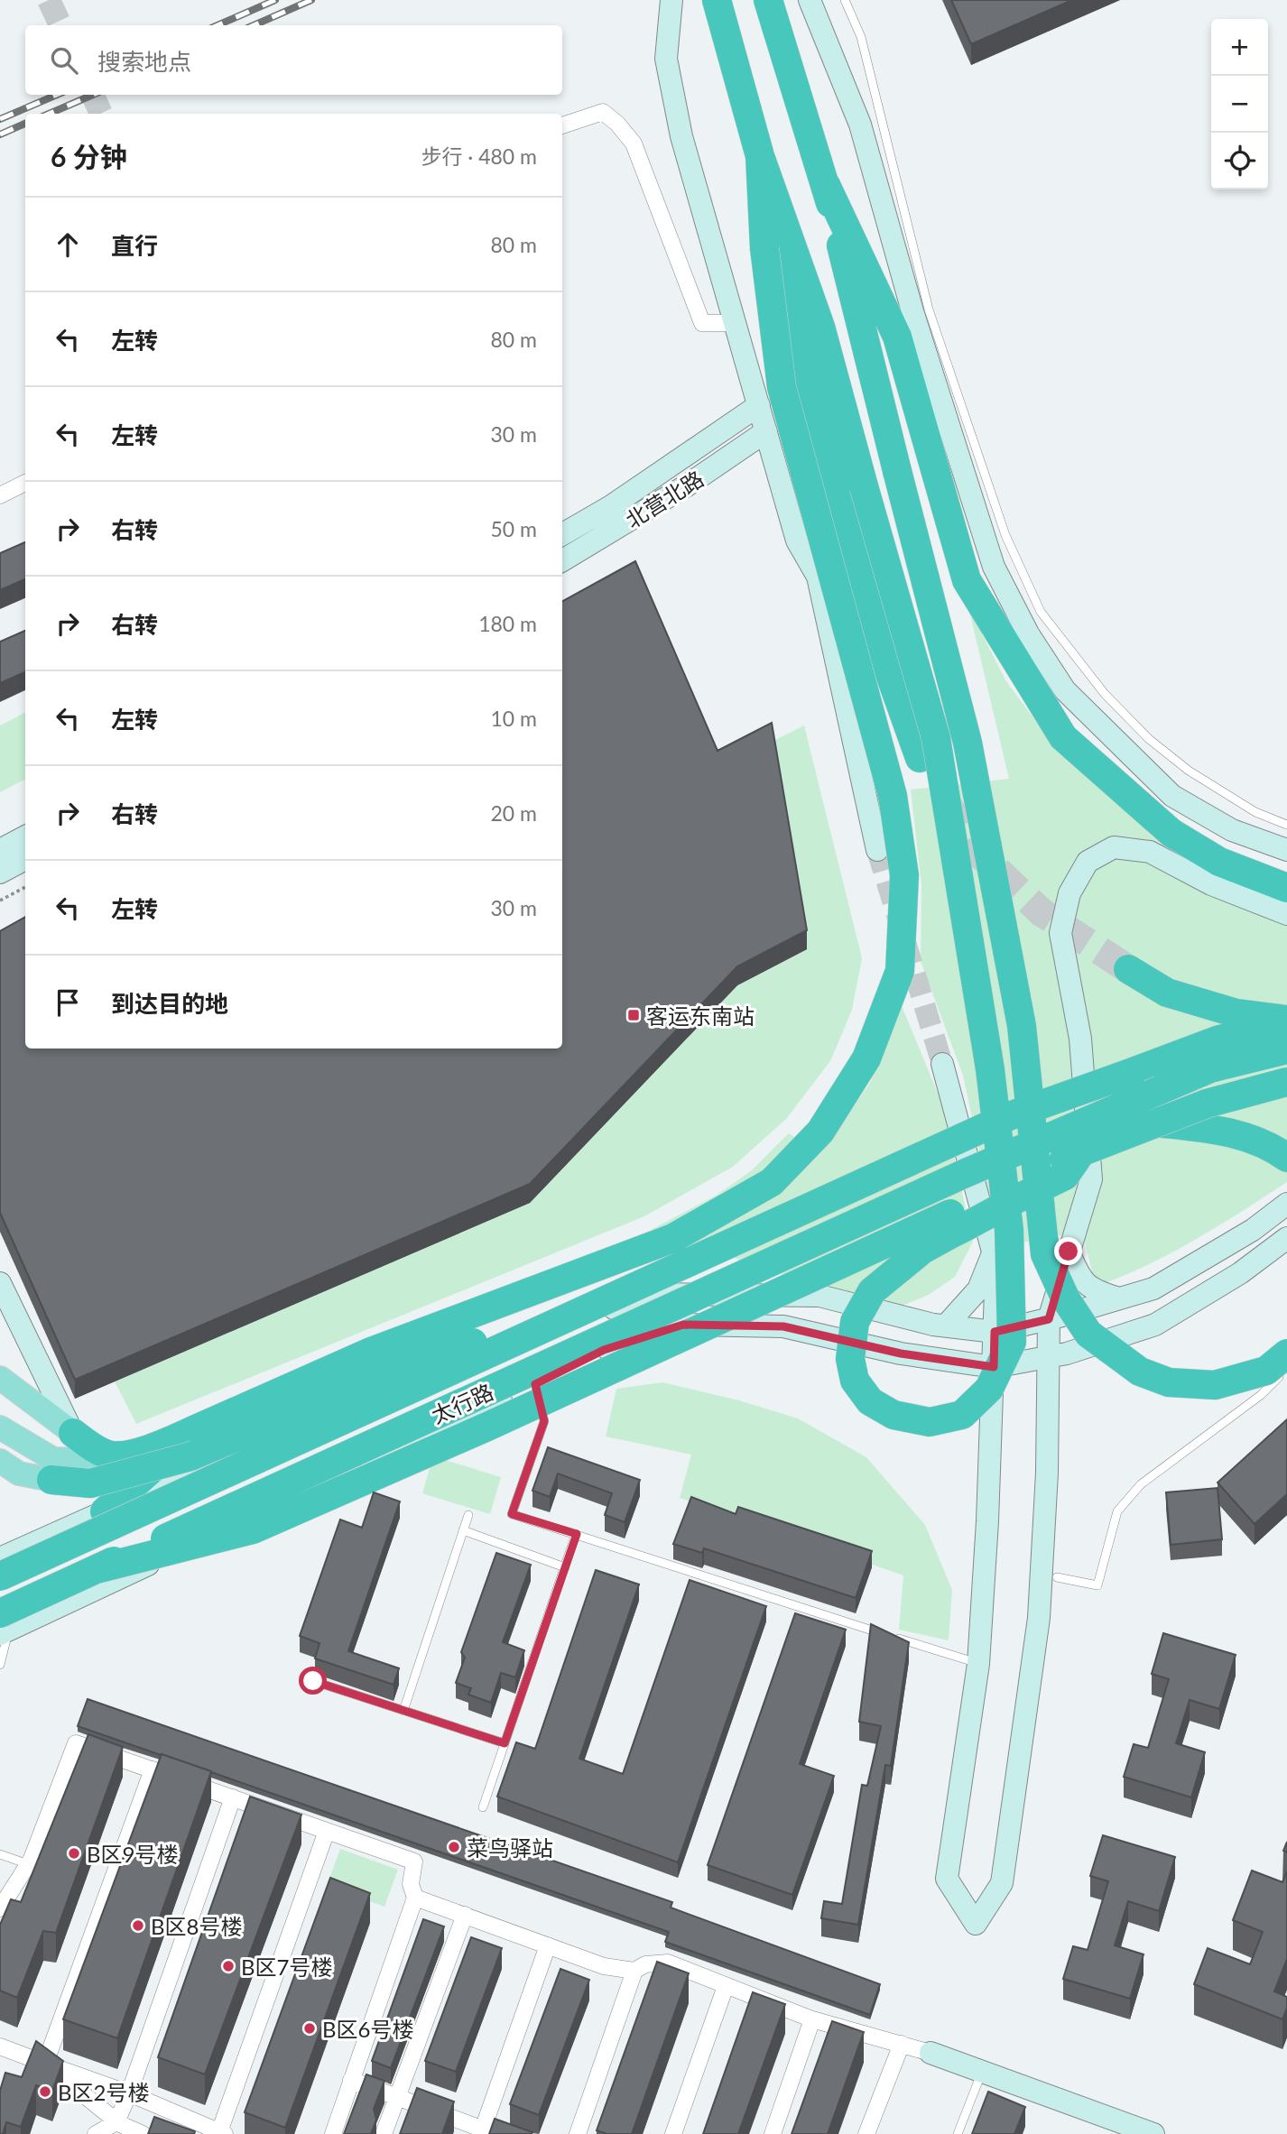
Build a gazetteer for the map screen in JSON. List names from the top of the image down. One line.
{"streets":{"highway":["太行路"],"main road":["北营北路"]},"places":{"transit":["客运东南站"],"other":["菜鸟驿站","B区9号楼","B区8号楼","B区7号楼","B区6号楼","B区2号楼"]},"page":{"map_buttons":["+","−"],"search":"搜索地点","heading":["6 分钟","步行 · 480 m"],"list":[["直行","80 m"],["左转","80 m"],["左转","30 m"],["右转","50 m"],["右转","180 m"],["左转","10 m"],["右转","20 m"],["左转","30 m"],"到达目的地"]}}
